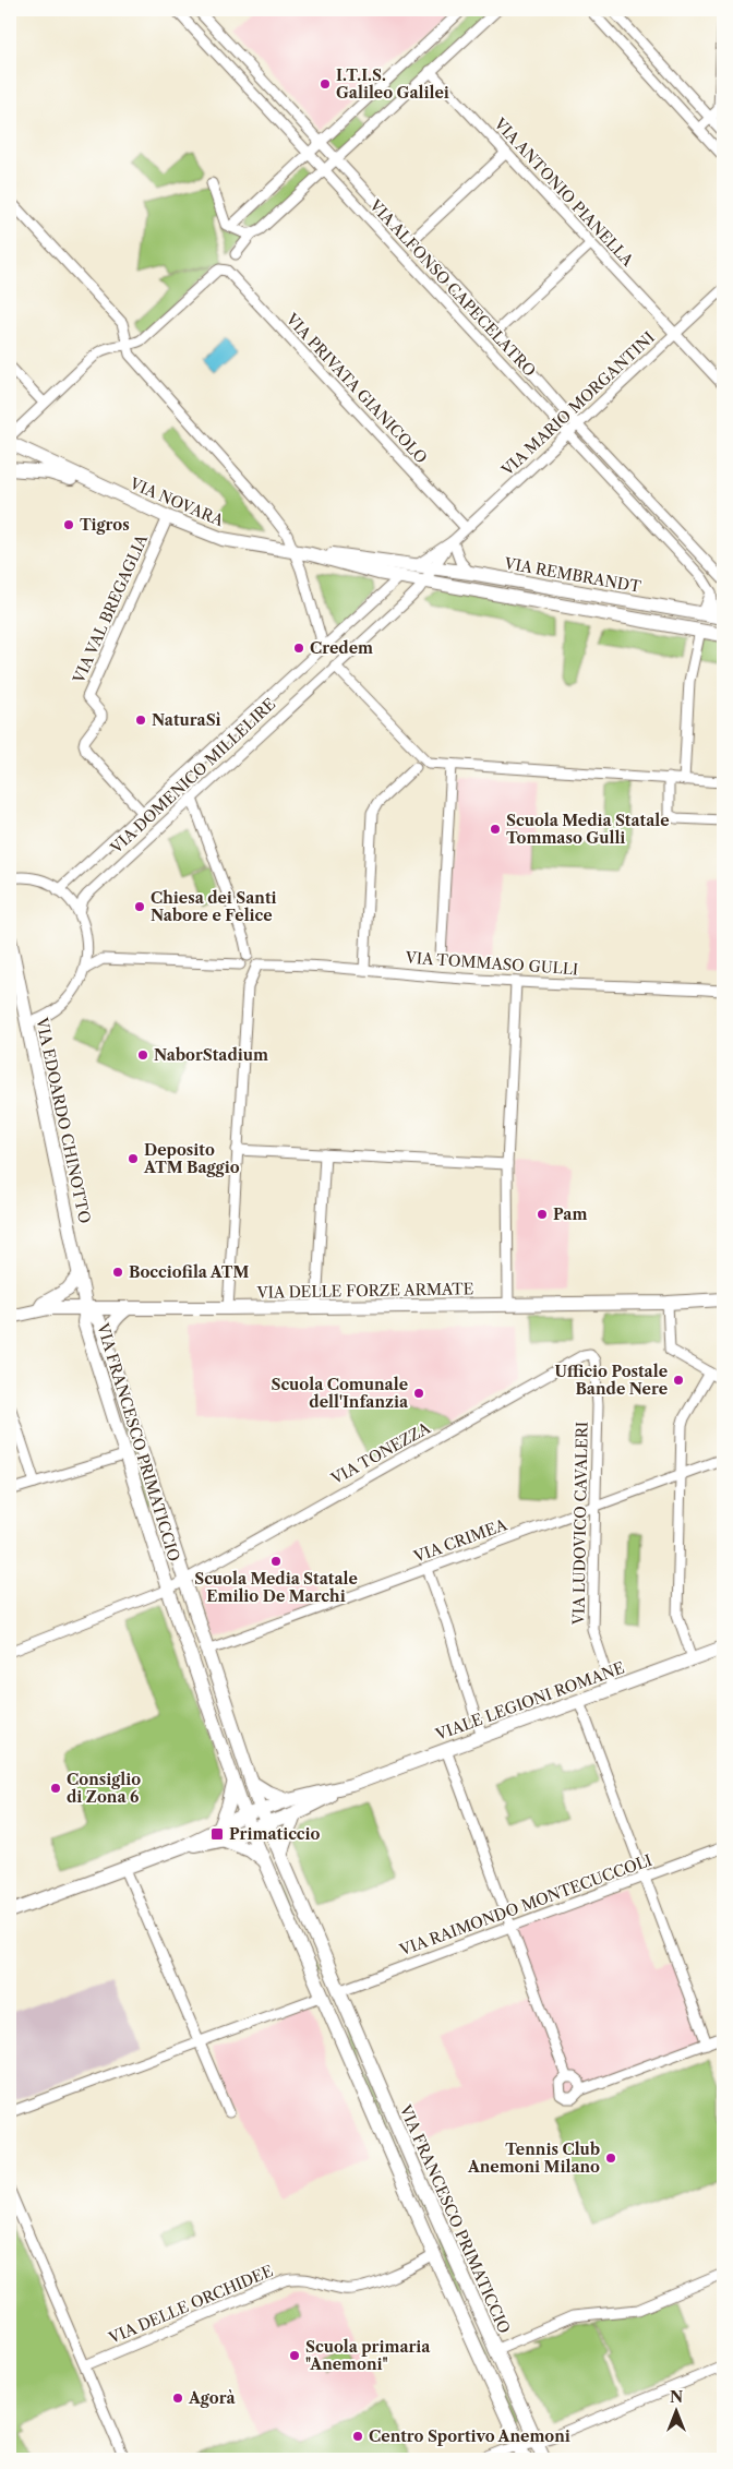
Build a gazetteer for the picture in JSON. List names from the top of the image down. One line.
{"streets":{"street":["VIA ANTONIO PIANELLA","VIA ALFONSO CAPECELATRO","VIA PRIVATA GIANICOLO","VIA MARIO MORGANTINI","VIA NOVARA","VIA REMBRANDT","VIA VAL BREGAGLIA","VIA DOMENICO MILLELIRE","VIA TOMMASO GULLI","VIA EDOARDO CHINOTTO","VIA DELLE FORZE ARMATE","VIA FRANCESCO PRIMATICCIO","VIA TONEZZA","VIA LUDOVICO CAVALERI","VIA CRIMEA","VIALE LEGIONI ROMANE","VIA RAIMONDO MONTECUCCOLI","VIA DELLE ORCHIDEE"]},"crossings":[["VIA ANTONIO PIANELLA","VIA MARIO MORGANTINI"],["VIA ALFONSO CAPECELATRO","VIA MARIO MORGANTINI"],["VIA ALFONSO CAPECELATRO","VIA REMBRANDT"],["VIA PRIVATA GIANICOLO","VIA MARIO MORGANTINI"],["VIA MARIO MORGANTINI","VIA REMBRANDT"],["VIA MARIO MORGANTINI","VIA DOMENICO MILLELIRE"],["VIA NOVARA","VIA VAL BREGAGLIA"],["VIA REMBRANDT","VIA DOMENICO MILLELIRE"],["VIA VAL BREGAGLIA","VIA DOMENICO MILLELIRE"],["VIA EDOARDO CHINOTTO","VIA DELLE FORZE ARMATE"],["VIA EDOARDO CHINOTTO","VIA FRANCESCO PRIMATICCIO"],["VIA DELLE FORZE ARMATE","VIA FRANCESCO PRIMATICCIO"],["VIA FRANCESCO PRIMATICCIO","VIA TONEZZA"],["VIA FRANCESCO PRIMATICCIO","VIA CRIMEA"],["VIA FRANCESCO PRIMATICCIO","VIALE LEGIONI ROMANE"],["VIA FRANCESCO PRIMATICCIO","VIA RAIMONDO MONTECUCCOLI"],["VIA TONEZZA","VIA LUDOVICO CAVALERI"],["VIA LUDOVICO CAVALERI","VIA CRIMEA"],["VIA LUDOVICO CAVALERI","VIALE LEGIONI ROMANE"]],"places":{"other":["I.T.I.S. Galileo Galilei","Tigros","Credem","NaturaSì","Scuola Media Statale Tommaso Gulli","Chiesa dei Santi Nabore e Felice","NaborStadium","Deposito ATM Baggio","Pam","Bocciofila ATM","Ufficio Postale Bande Nere","Scuola Comunale dell'Infanzia","Scuola Media Statale Emilio De Marchi","Consiglio di Zona 6","Tennis Club Anemoni Milano","Scuola primaria \"Anemoni\"","Agorà","Centro Sportivo Anemoni"],"transit":["Primaticcio"]},"north":"top"}
